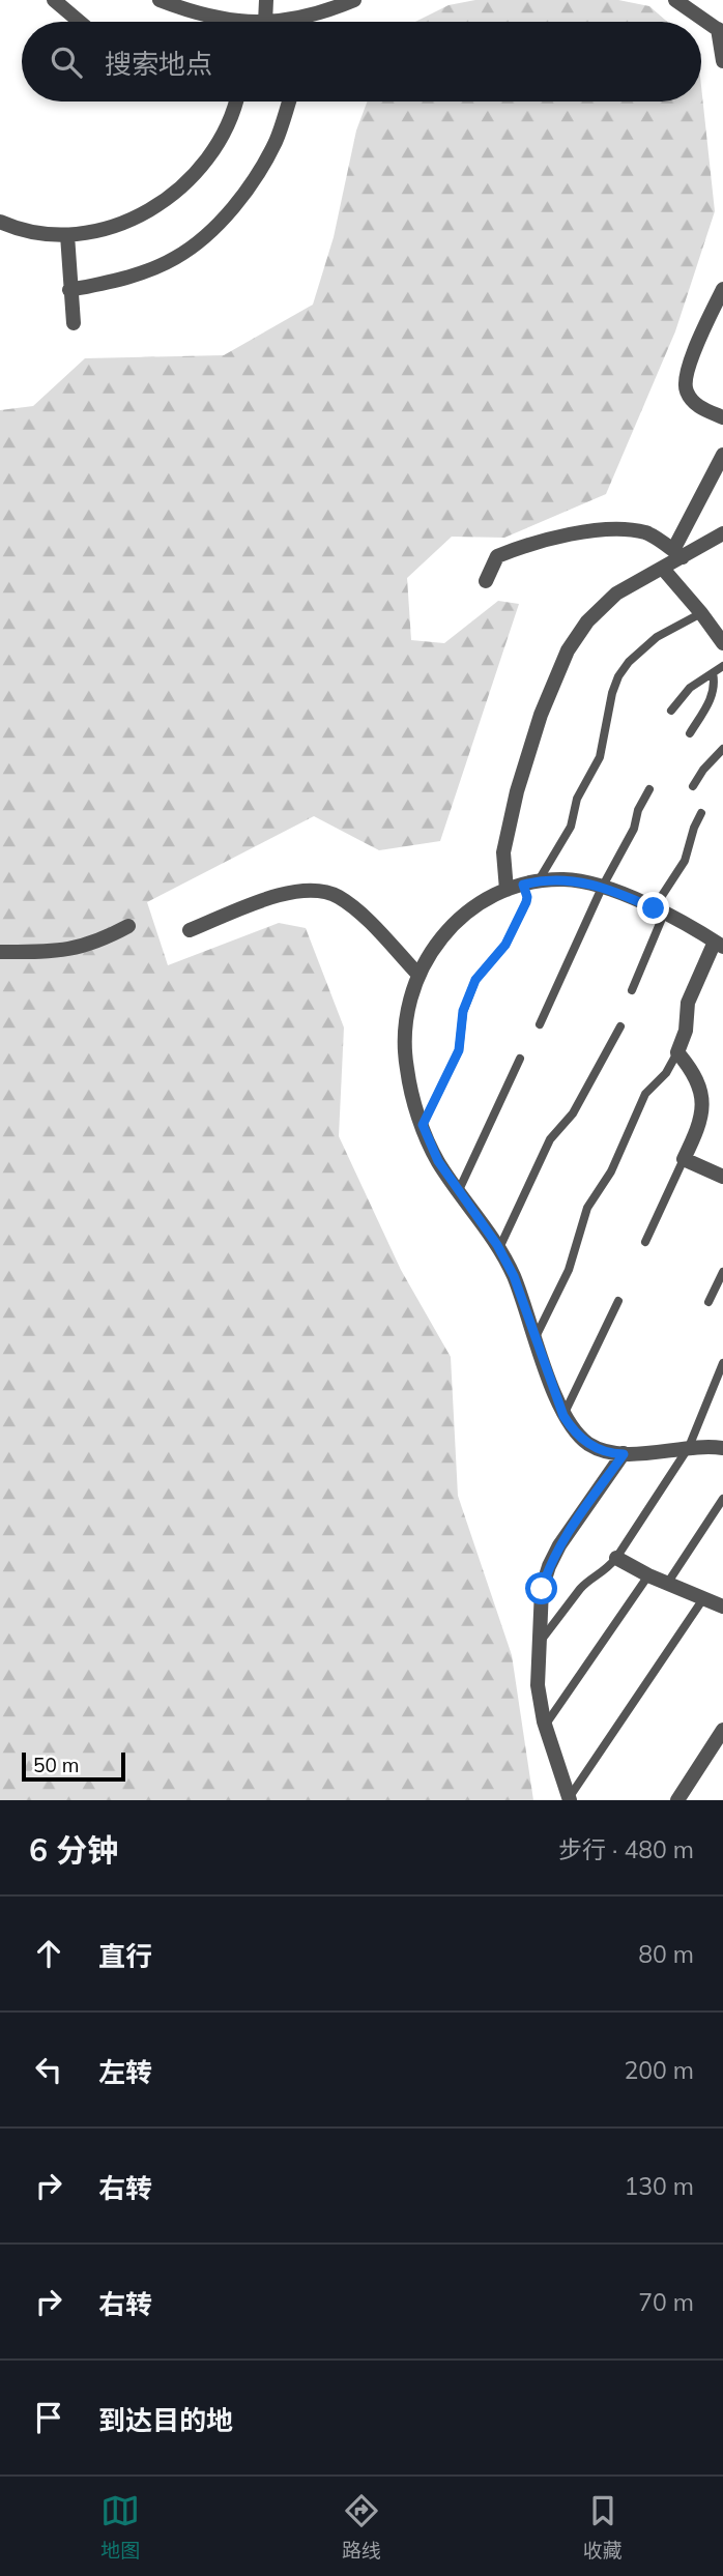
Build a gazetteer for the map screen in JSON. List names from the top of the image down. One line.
{"scale_bar":"50 m","page":{"search":"搜索地点","scale":"50 m","heading":["6 分钟","步行 · 480 m"],"list":[["直行","80 m"],["左转","200 m"],["右转","130 m"],["右转","70 m"],"到达目的地"],"nav":["地图","路线","收藏"]}}
